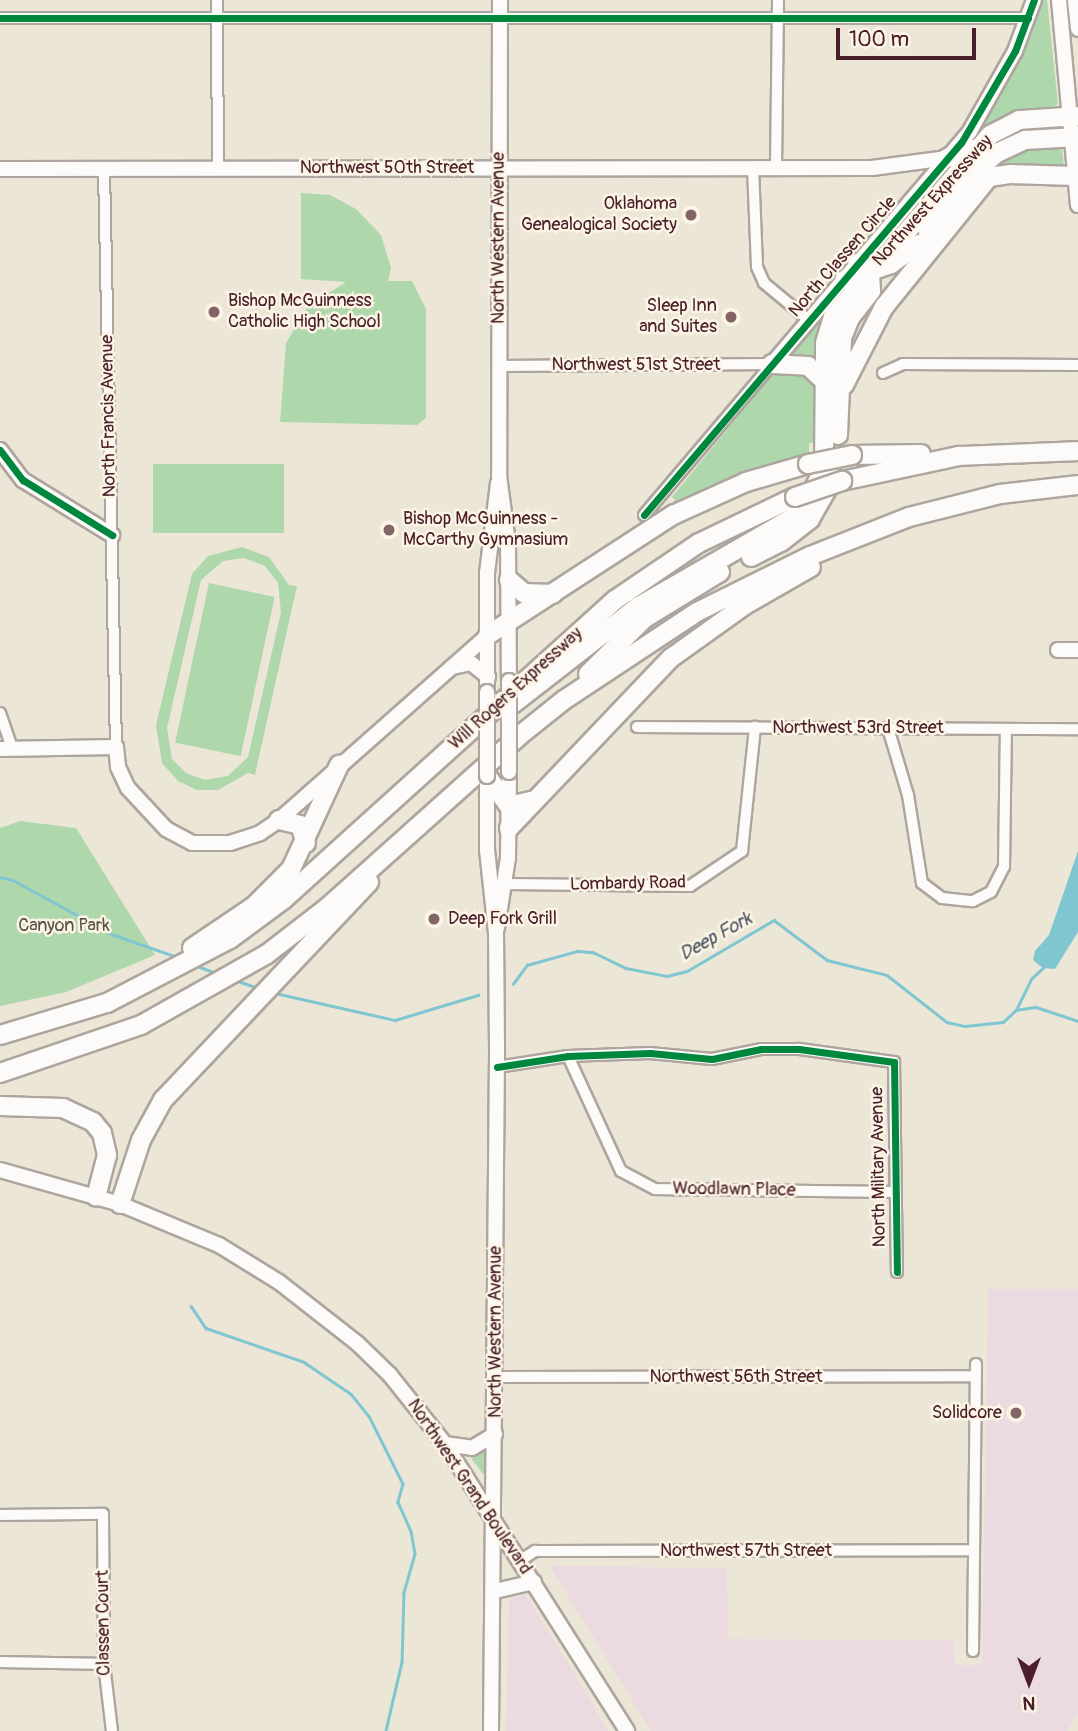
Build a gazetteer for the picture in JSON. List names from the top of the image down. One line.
{"streets":{"highway":["Northwest Expressway","Will Rogers Expressway"],"main road":["Northwest 50th Street","North Western Avenue","North Classen Circle","Northwest Grand Boulevard"],"street":["Northwest 51st Street","North Francis Avenue","Northwest 53rd Street","Lombardy Road","North Military Avenue","Woodlawn Place","Northwest 56th Street","Northwest 57th Street","Classen Court"]},"crossings":[["Northwest 50th Street","North Western Avenue"],["Northwest 50th Street","North Classen Circle"],["Northwest 50th Street","North Francis Avenue"],["Northwest Expressway","North Classen Circle"],["Northwest Expressway","Will Rogers Expressway"],["North Western Avenue","Northwest 51st Street"],["North Western Avenue","Lombardy Road"],["North Western Avenue","Northwest 56th Street"],["North Western Avenue","Northwest Grand Boulevard"],["North Classen Circle","Northwest 51st Street"],["Northwest 53rd Street","Lombardy Road"],["North Military Avenue","Woodlawn Place"],["Northwest Grand Boulevard","Northwest 57th Street"]],"water":["Deep Fork"],"parks":["Canyon Park"],"places":["Oklahoma Genealogical Society","Bishop McGuinness Catholic High School","Sleep Inn and Suites","Bishop McGuinness - McCarthy Gymnasium","Deep Fork Grill","Solidcore"],"scale_bar":"100 m","north":"bottom"}
